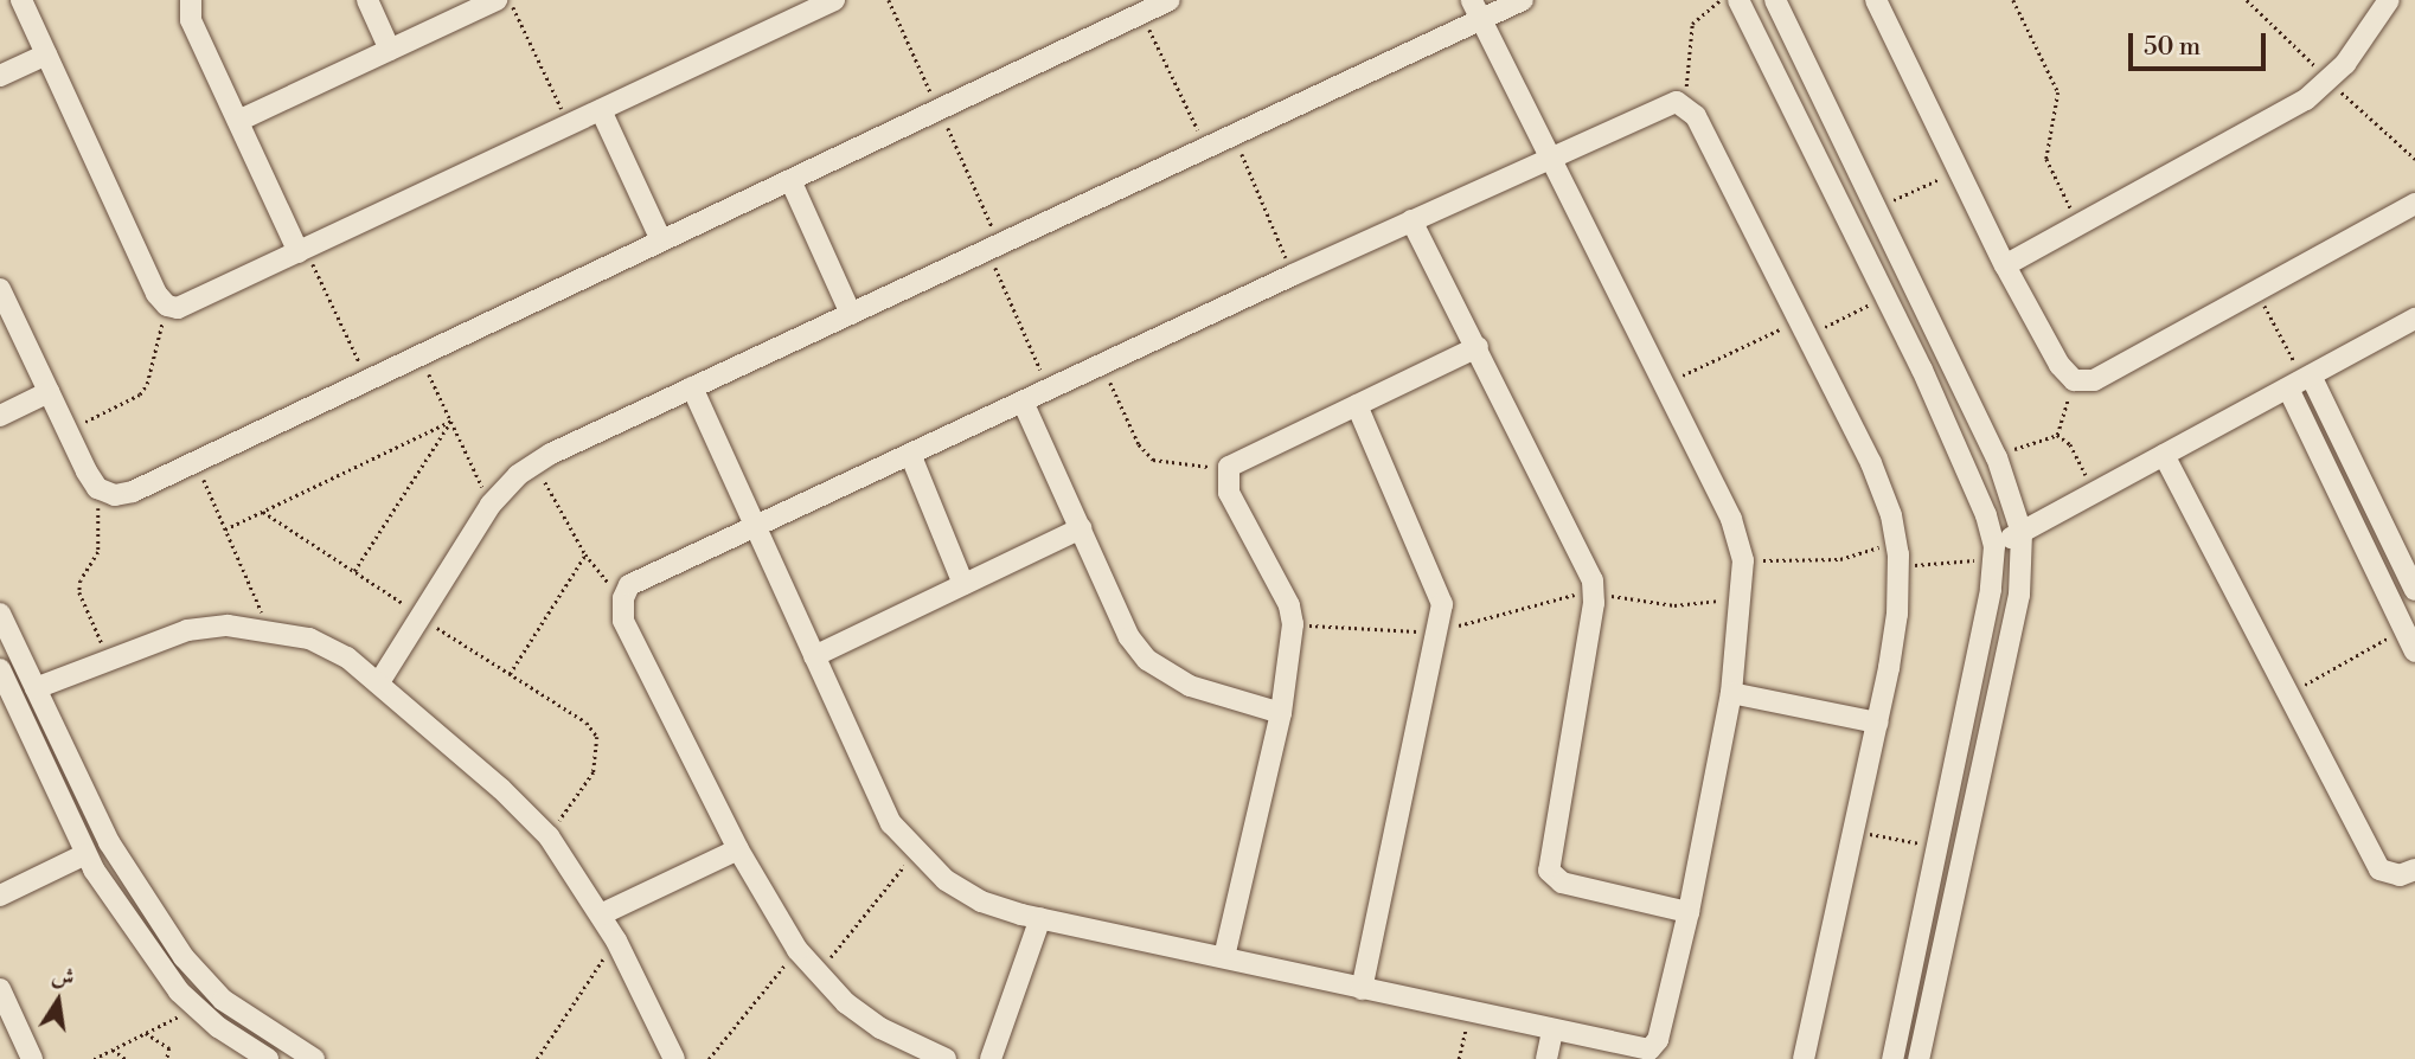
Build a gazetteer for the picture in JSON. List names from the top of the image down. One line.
{"scale_bar":"50 m","north":"top"}
